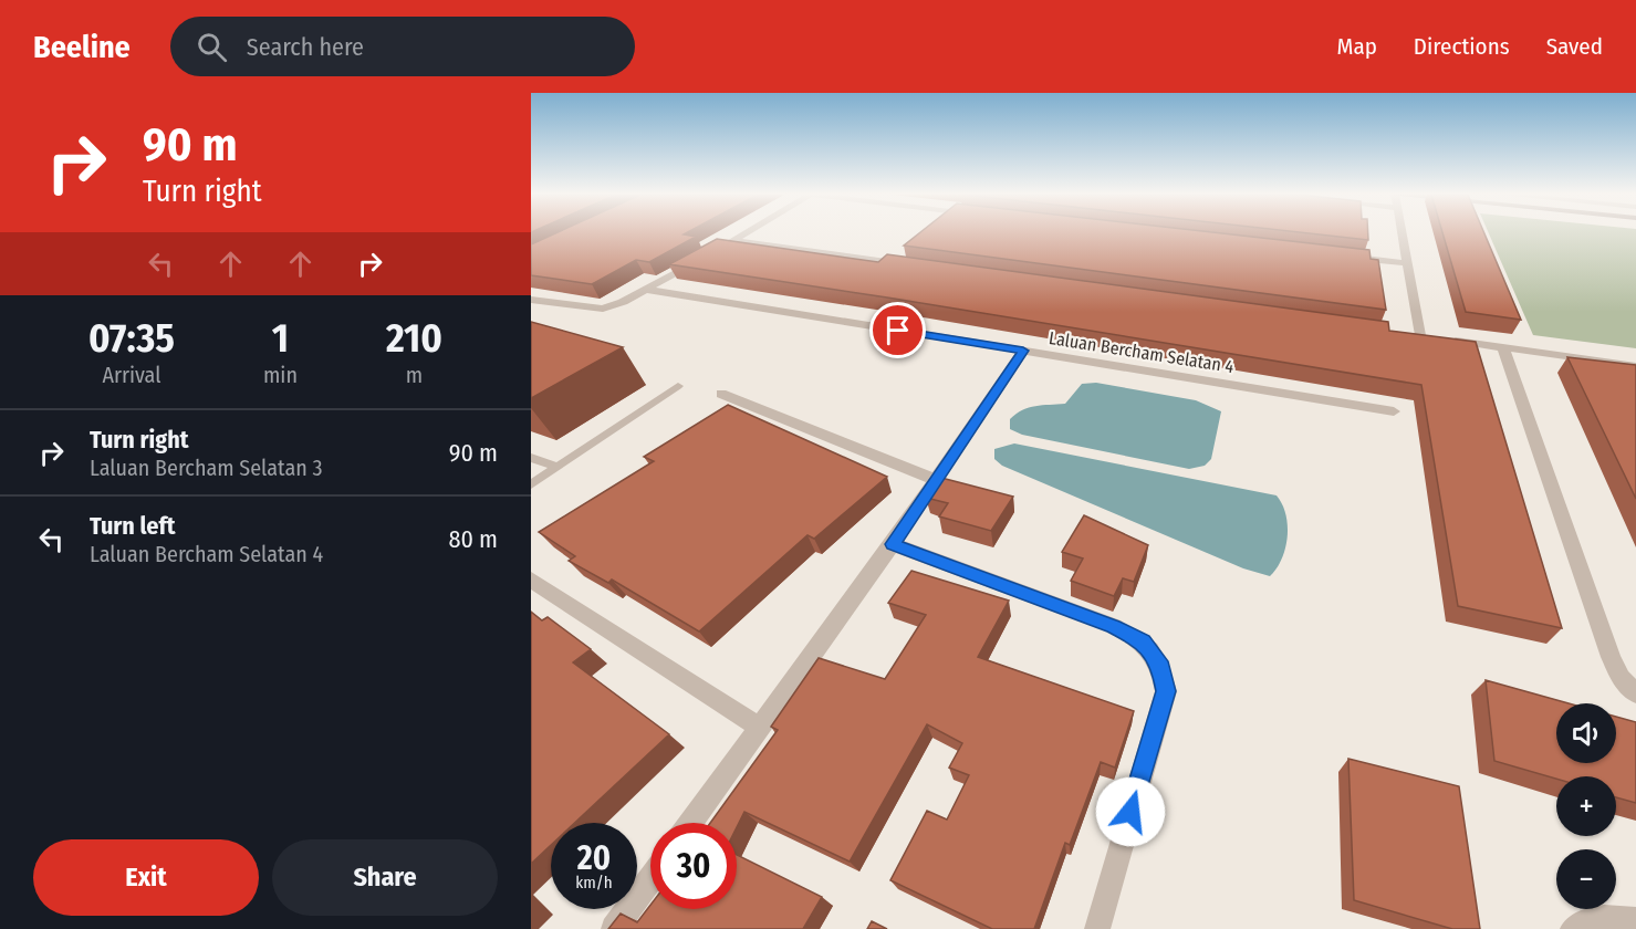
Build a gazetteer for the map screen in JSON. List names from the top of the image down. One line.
{"streets":{"street":["Laluan Bercham Selatan 4"]},"page":{"header":"Beeline","search":"Search here","nav":["Map","Directions","Saved"],"turn":["90 m","Turn right"],"eta":["07:35","Arrival","1","min","210","m"],"list":[{"name":"Turn right","note":"Laluan Bercham Selatan 3","value":"90 m"},{"name":"Turn left","note":"Laluan Bercham Selatan 4","value":"80 m"}],"map_buttons":["+","−"],"speed":"20 km/h","limit":"30","buttons":["Exit","Share"]}}
